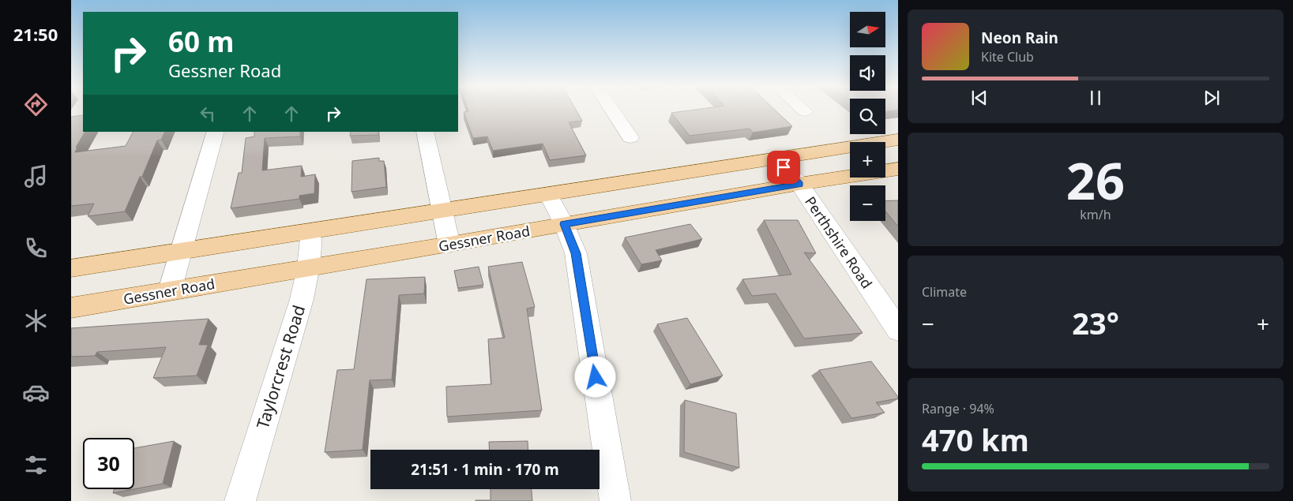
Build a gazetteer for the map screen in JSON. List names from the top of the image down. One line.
{"streets":{"main road":["Gessner Road"],"street":["Perthshire Road","Taylorcrest Road"]},"crossings":[["Gessner Road","Perthshire Road"],["Gessner Road","Taylorcrest Road"]],"north":"right","page":{"tabs":"21:50","map_buttons":["+","−"],"turn":["60 m","Gessner Road"],"song":["Neon Rain","Kite Club"],"tile":[["26","km/h"],"Climate",["Range · 94%","470 km"]],"heat":["−","23°","+"],"limit":"30","trip":"21:51 · 1 min · 170 m"}}
